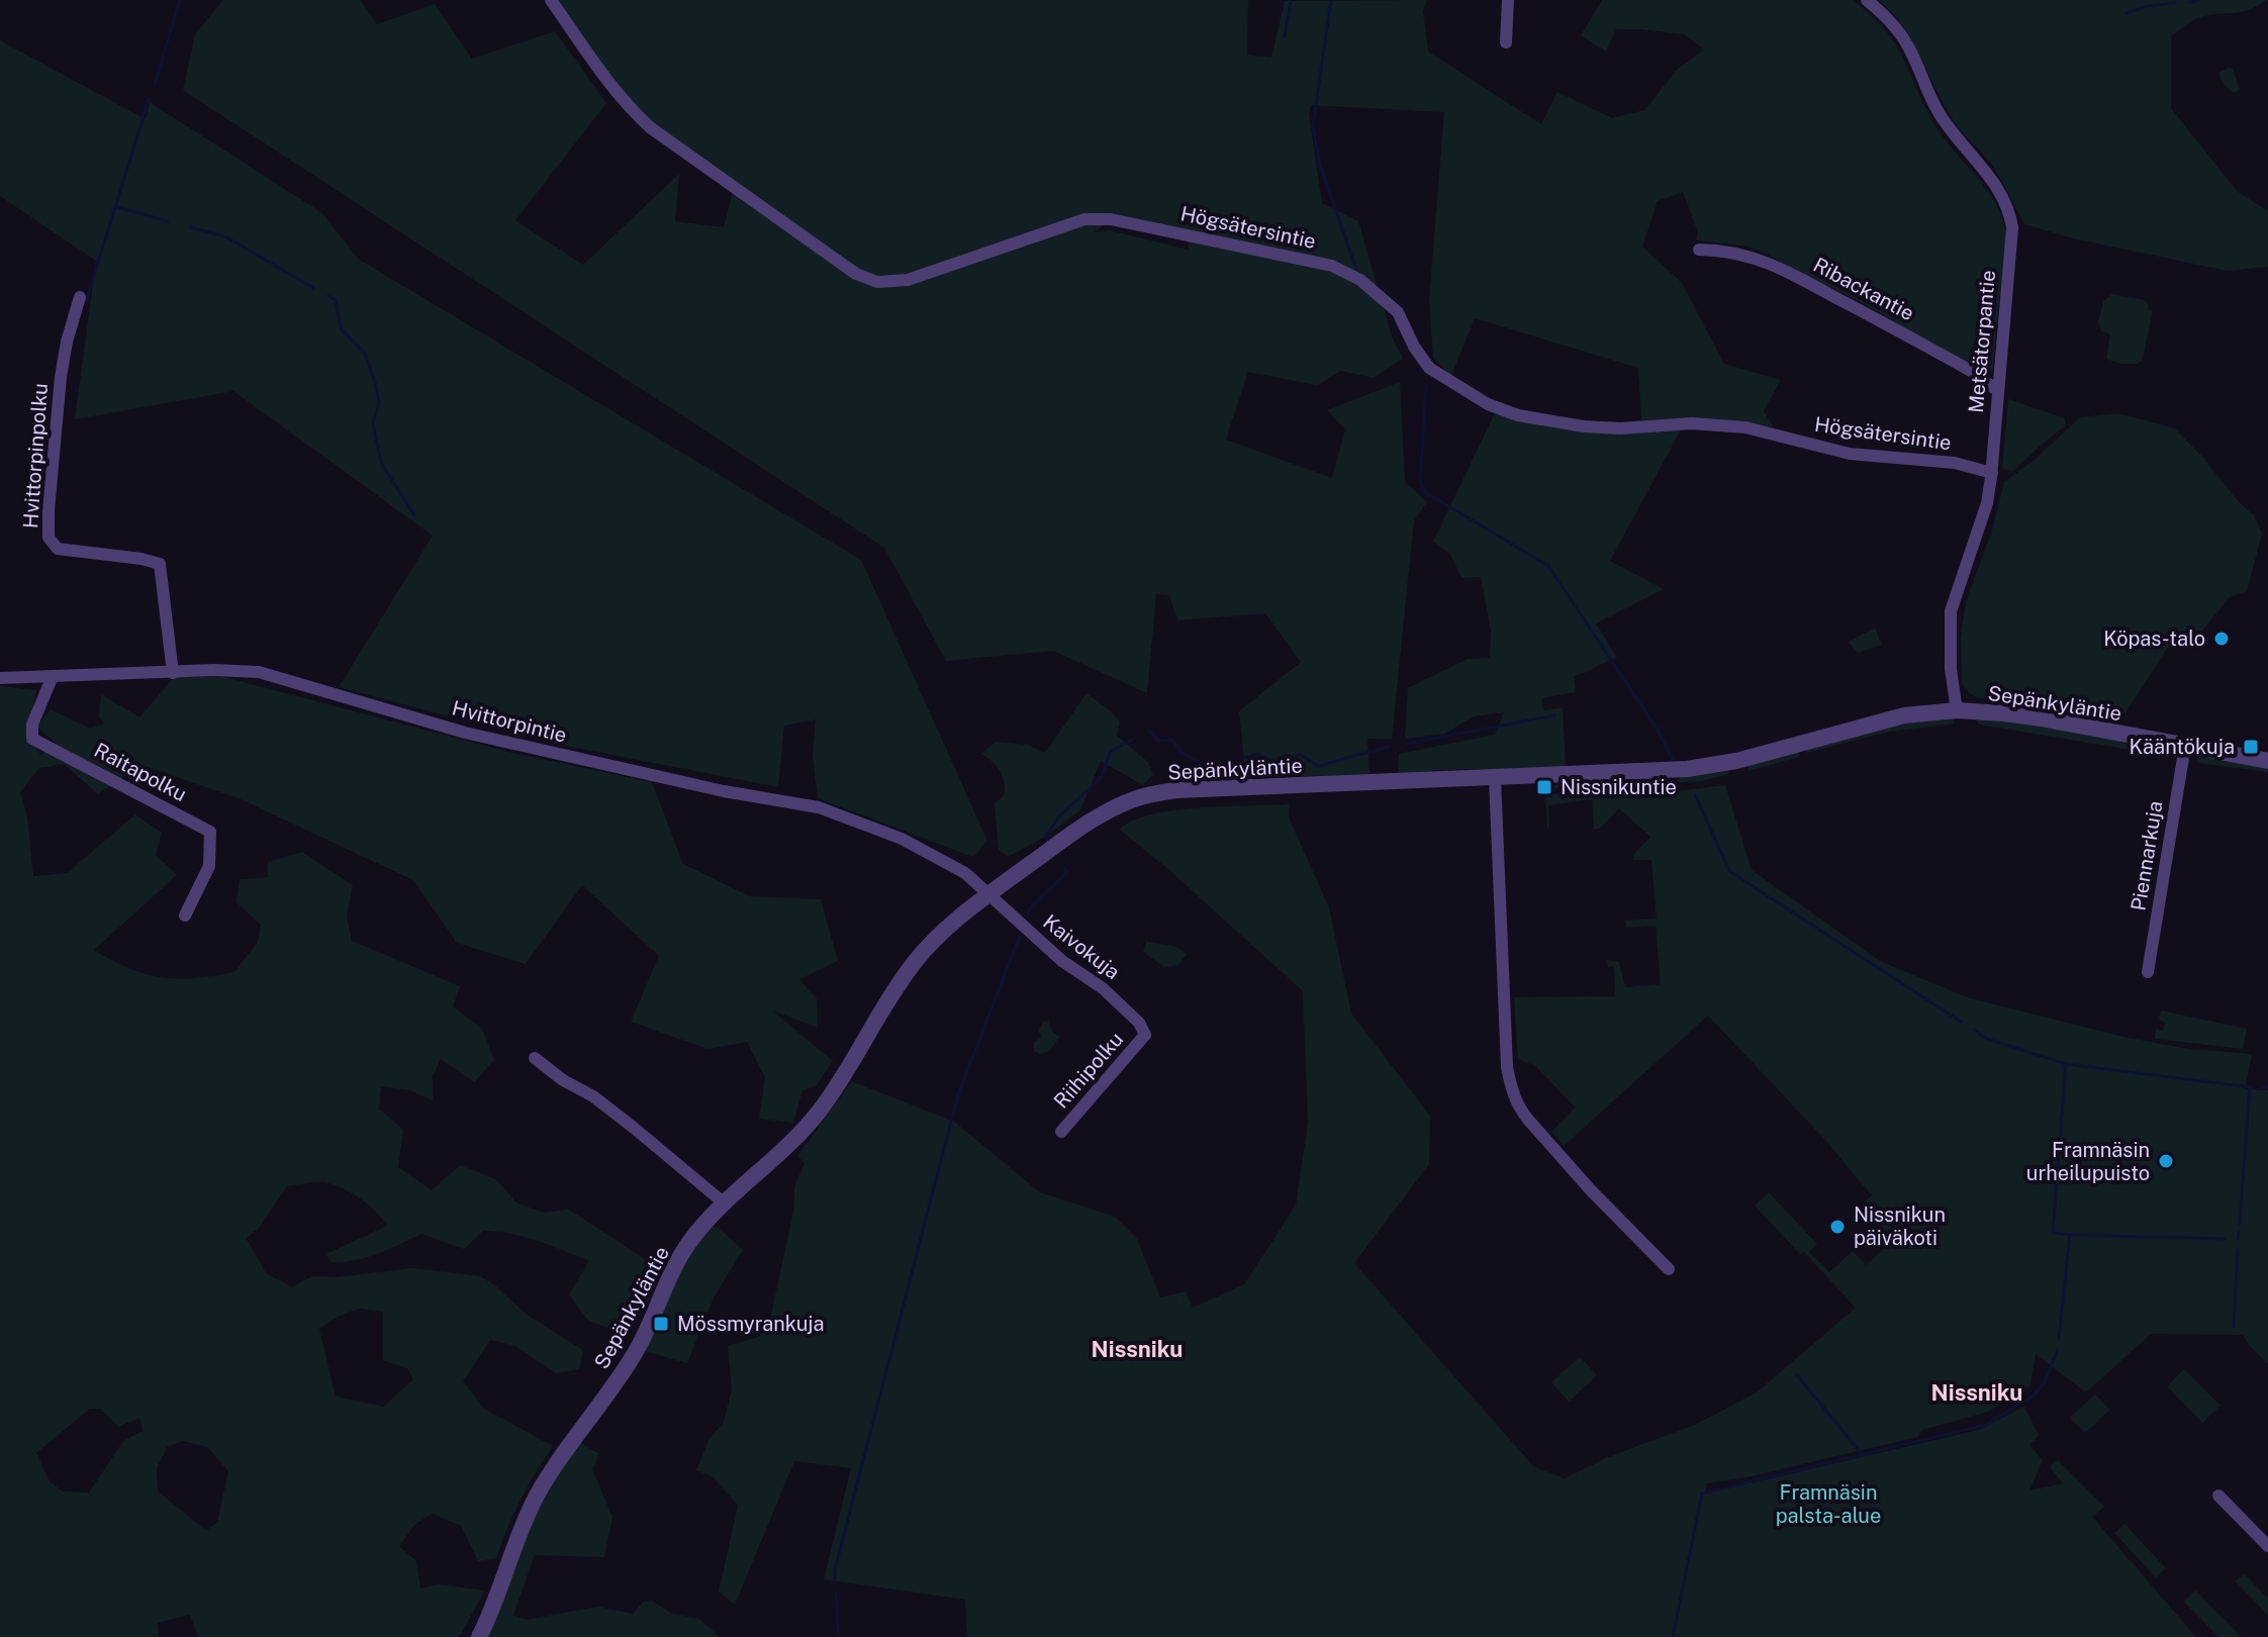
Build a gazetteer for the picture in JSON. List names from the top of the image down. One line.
{"streets":{"street":["Högsätersintie","Ribackantie","Metsätorpantie","Hvittorpinpolku","Sepänkyläntie","Hvittorpintie","Raitapolku","Piennarkuja","Kaivokuja","Riihipolku"]},"crossings":[["Högsätersintie","Metsätorpantie"],["Ribackantie","Metsätorpantie"],["Metsätorpantie","Sepänkyläntie"],["Hvittorpinpolku","Hvittorpintie"],["Sepänkyläntie","Hvittorpintie"],["Sepänkyläntie","Piennarkuja"],["Sepänkyläntie","Kaivokuja"],["Hvittorpintie","Raitapolku"],["Hvittorpintie","Kaivokuja"],["Kaivokuja","Riihipolku"]],"districts":["Nissniku","Nissniku"],"parks":["Framnäsin palsta-alue"],"places":{"other":["Köpas-talo","Framnäsin urheilupuisto","Nissnikun päiväkoti"],"transit":["Kääntökuja","Nissnikuntie","Mössmyrankuja"]}}
